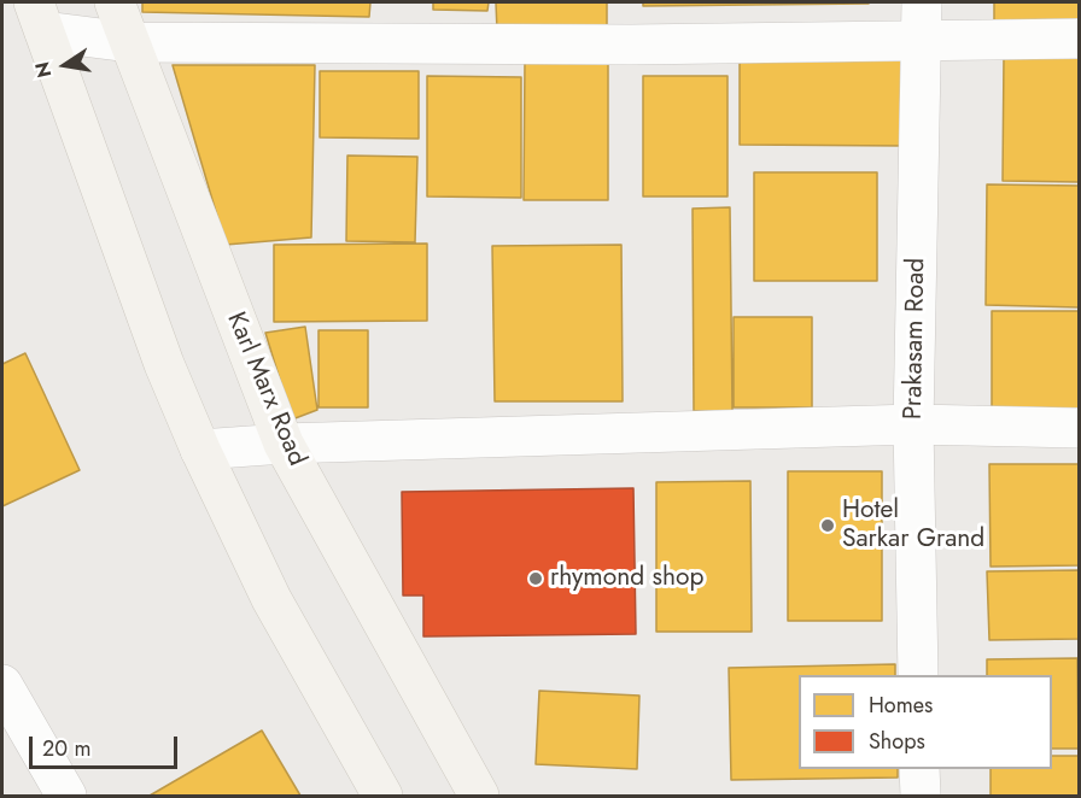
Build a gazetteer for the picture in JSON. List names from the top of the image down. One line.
{"streets":{"main road":["Karl Marx Road"],"street":["Prakasam Road"]},"places":["Hotel Sarkar Grand","rhymond shop"],"legend":["Homes","Shops"],"scale_bar":"20 m","north":"left"}
